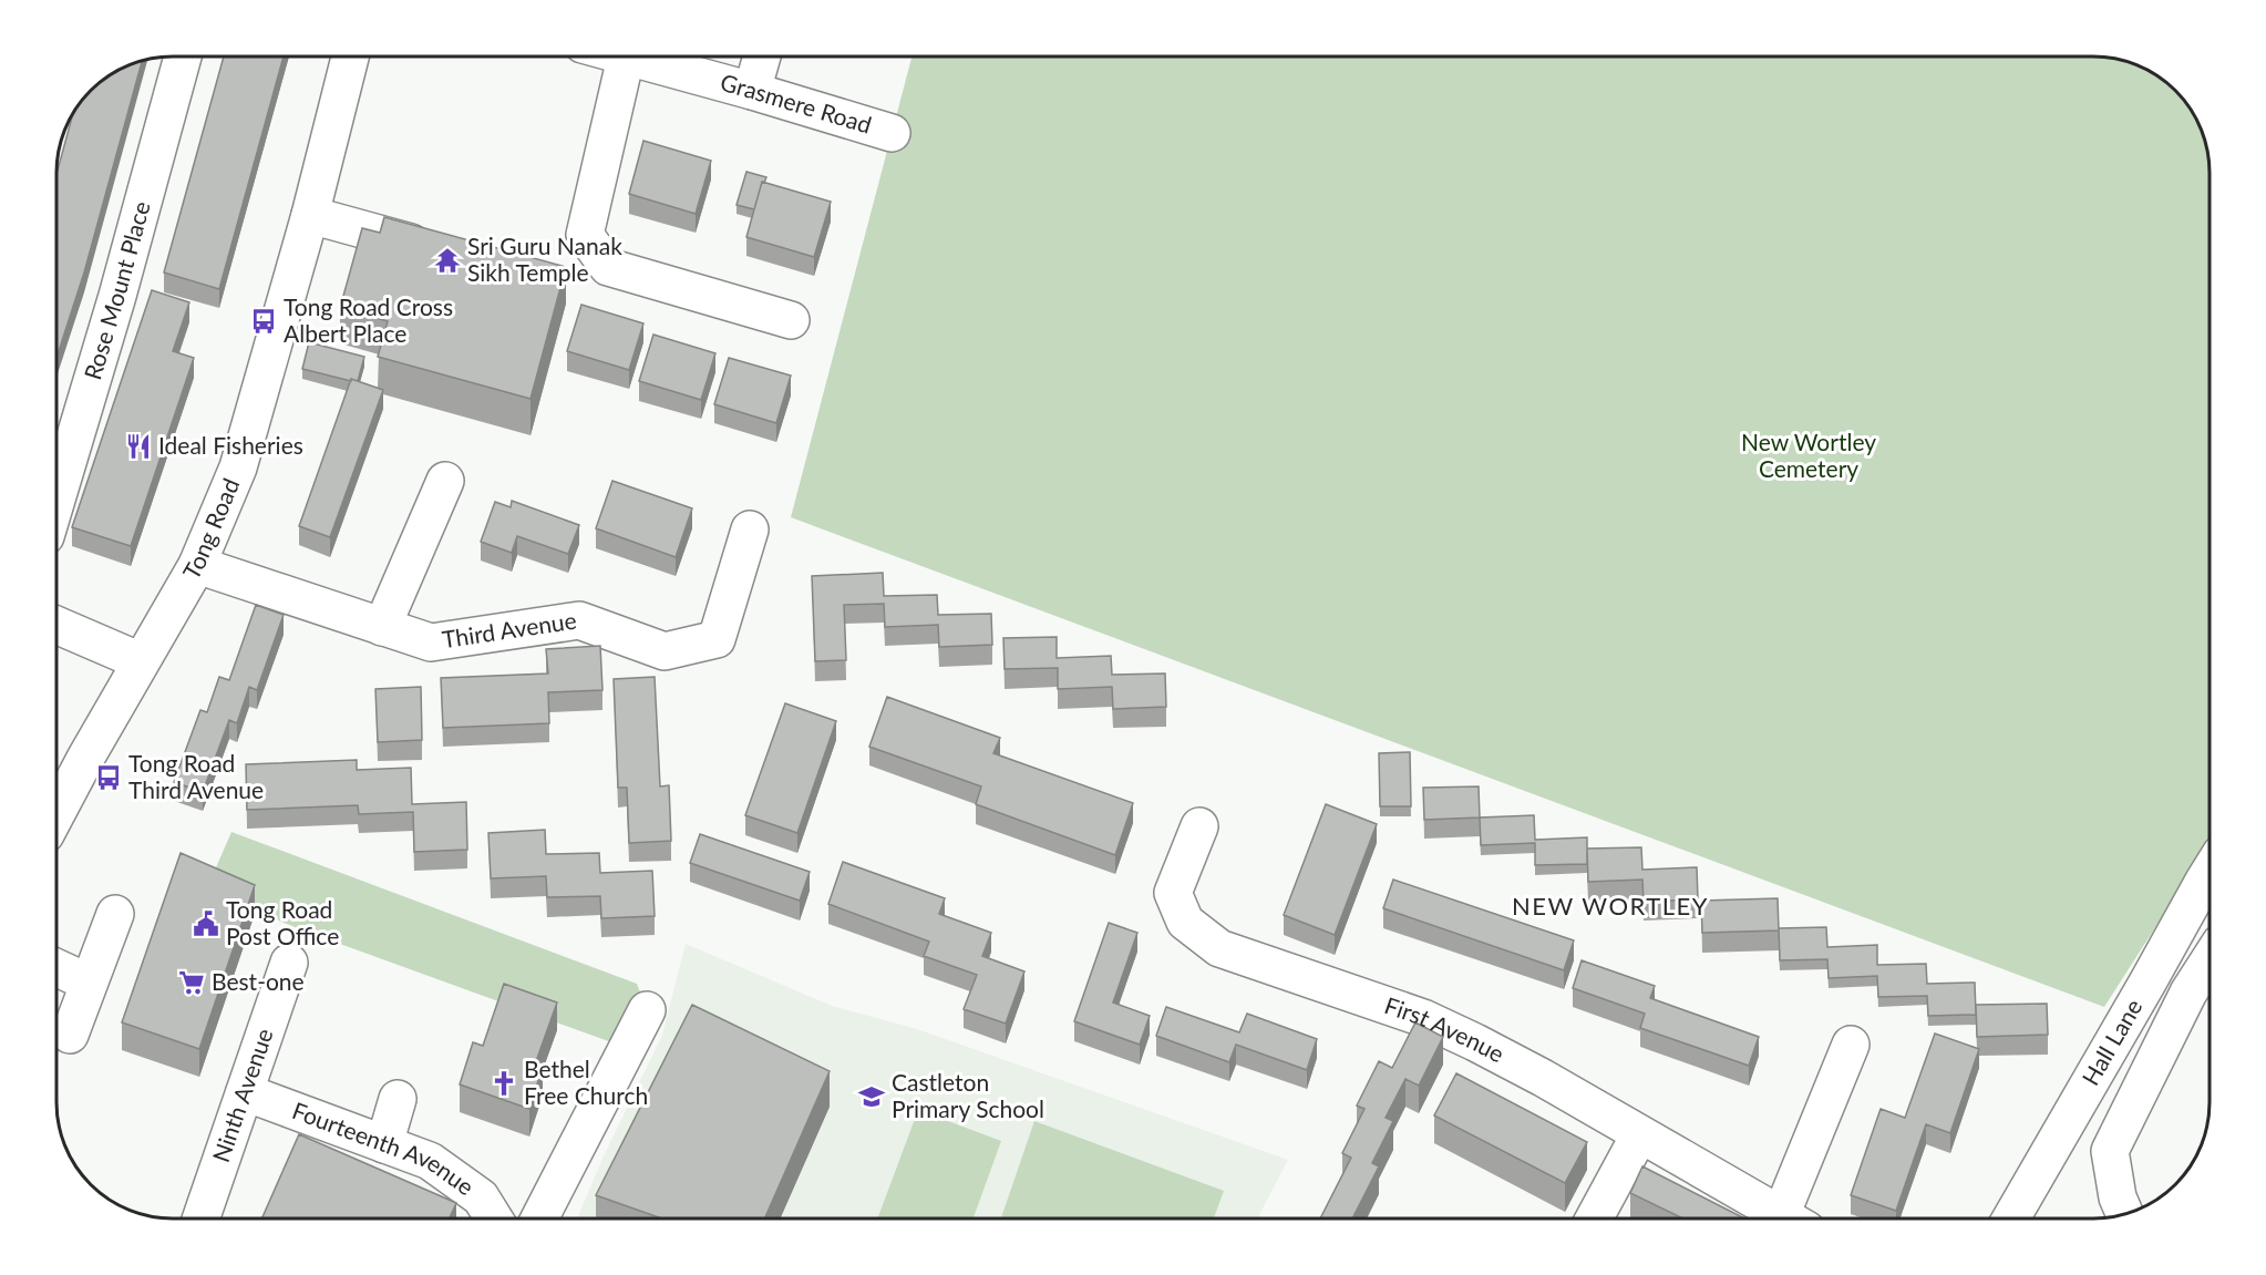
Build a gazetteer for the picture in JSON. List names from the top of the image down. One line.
{"streets":{"street":["Grasmere Road","Rose Mount Place","Tong Road","Third Avenue","First Avenue","Hall Lane","Ninth Avenue","Fourteenth Avenue"]},"crossings":[["Tong Road","Third Avenue"],["Ninth Avenue","Fourteenth Avenue"]],"districts":["NEW WORTLEY"],"parks":["New Wortley Cemetery"],"places":{"temple":["Sri Guru Nanak Sikh Temple"],"bus stop":["Tong Road Cross Albert Place","Tong Road Third Avenue"],"restaurant":["Ideal Fisheries"],"public building":["Tong Road Post Office"],"supermarket":["Best-one"],"church":["Bethel Free Church"],"school or university":["Castleton Primary School"]}}
